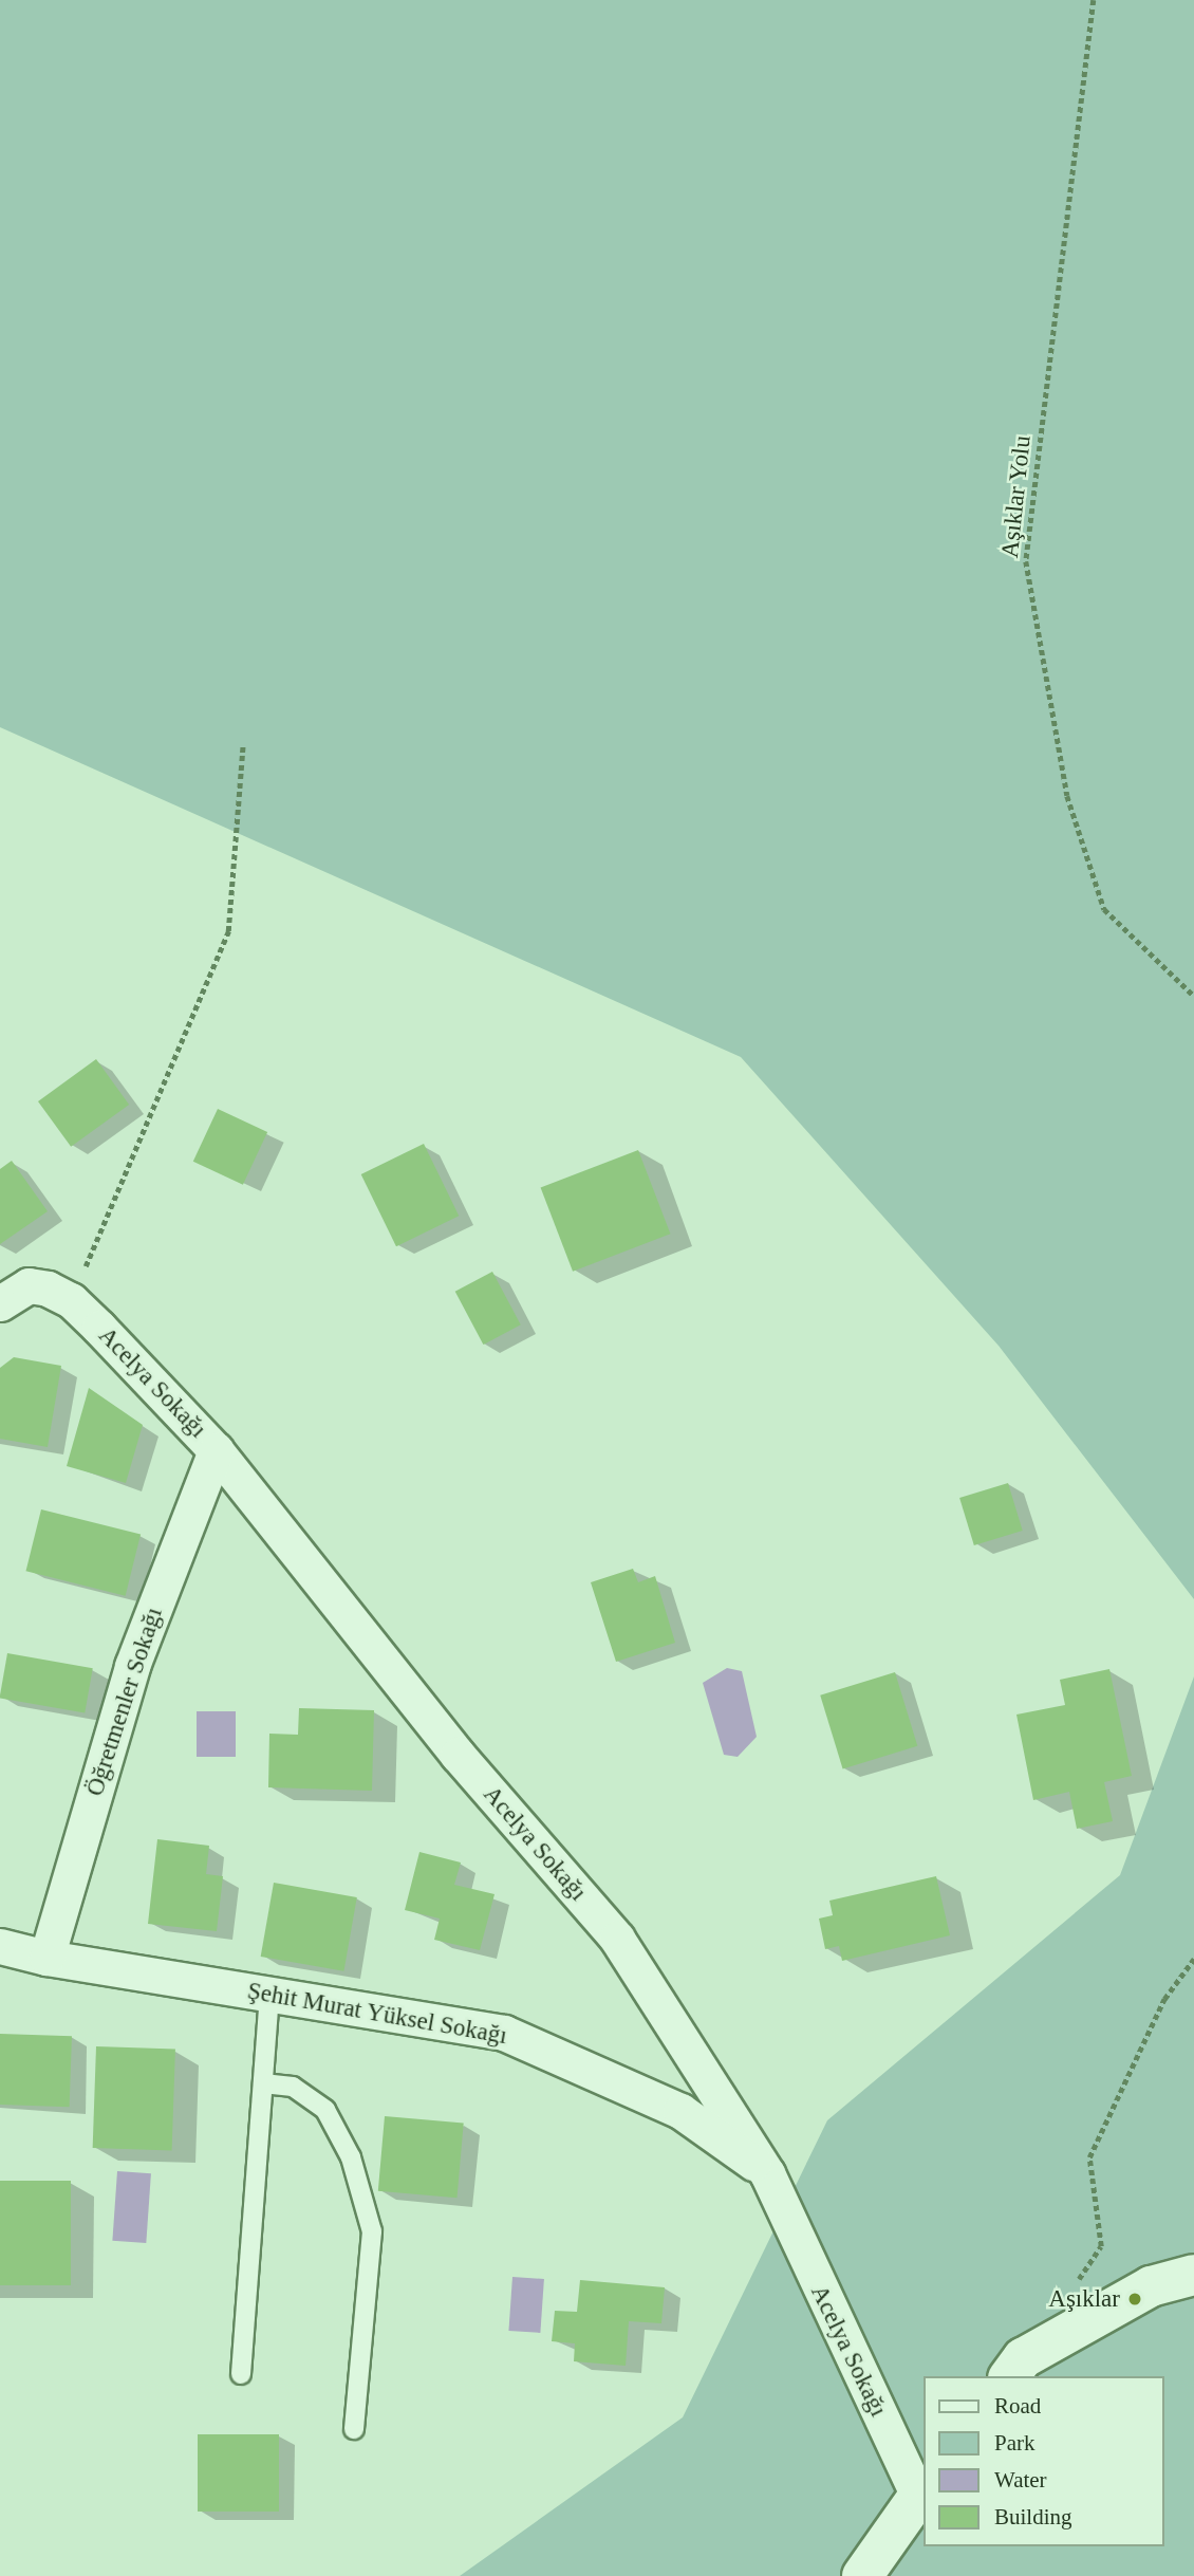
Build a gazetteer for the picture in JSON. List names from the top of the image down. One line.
{"streets":{"street":["Acelya Sokağı","Öğretmenler Sokağı","Şehit Murat Yüksel Sokağı"],"path":["Aşıklar Yolu"]},"crossings":[["Acelya Sokağı","Öğretmenler Sokağı"],["Acelya Sokağı","Şehit Murat Yüksel Sokağı"],["Öğretmenler Sokağı","Şehit Murat Yüksel Sokağı"]],"places":["Aşıklar"],"legend":["Road","Park","Water","Building"]}
